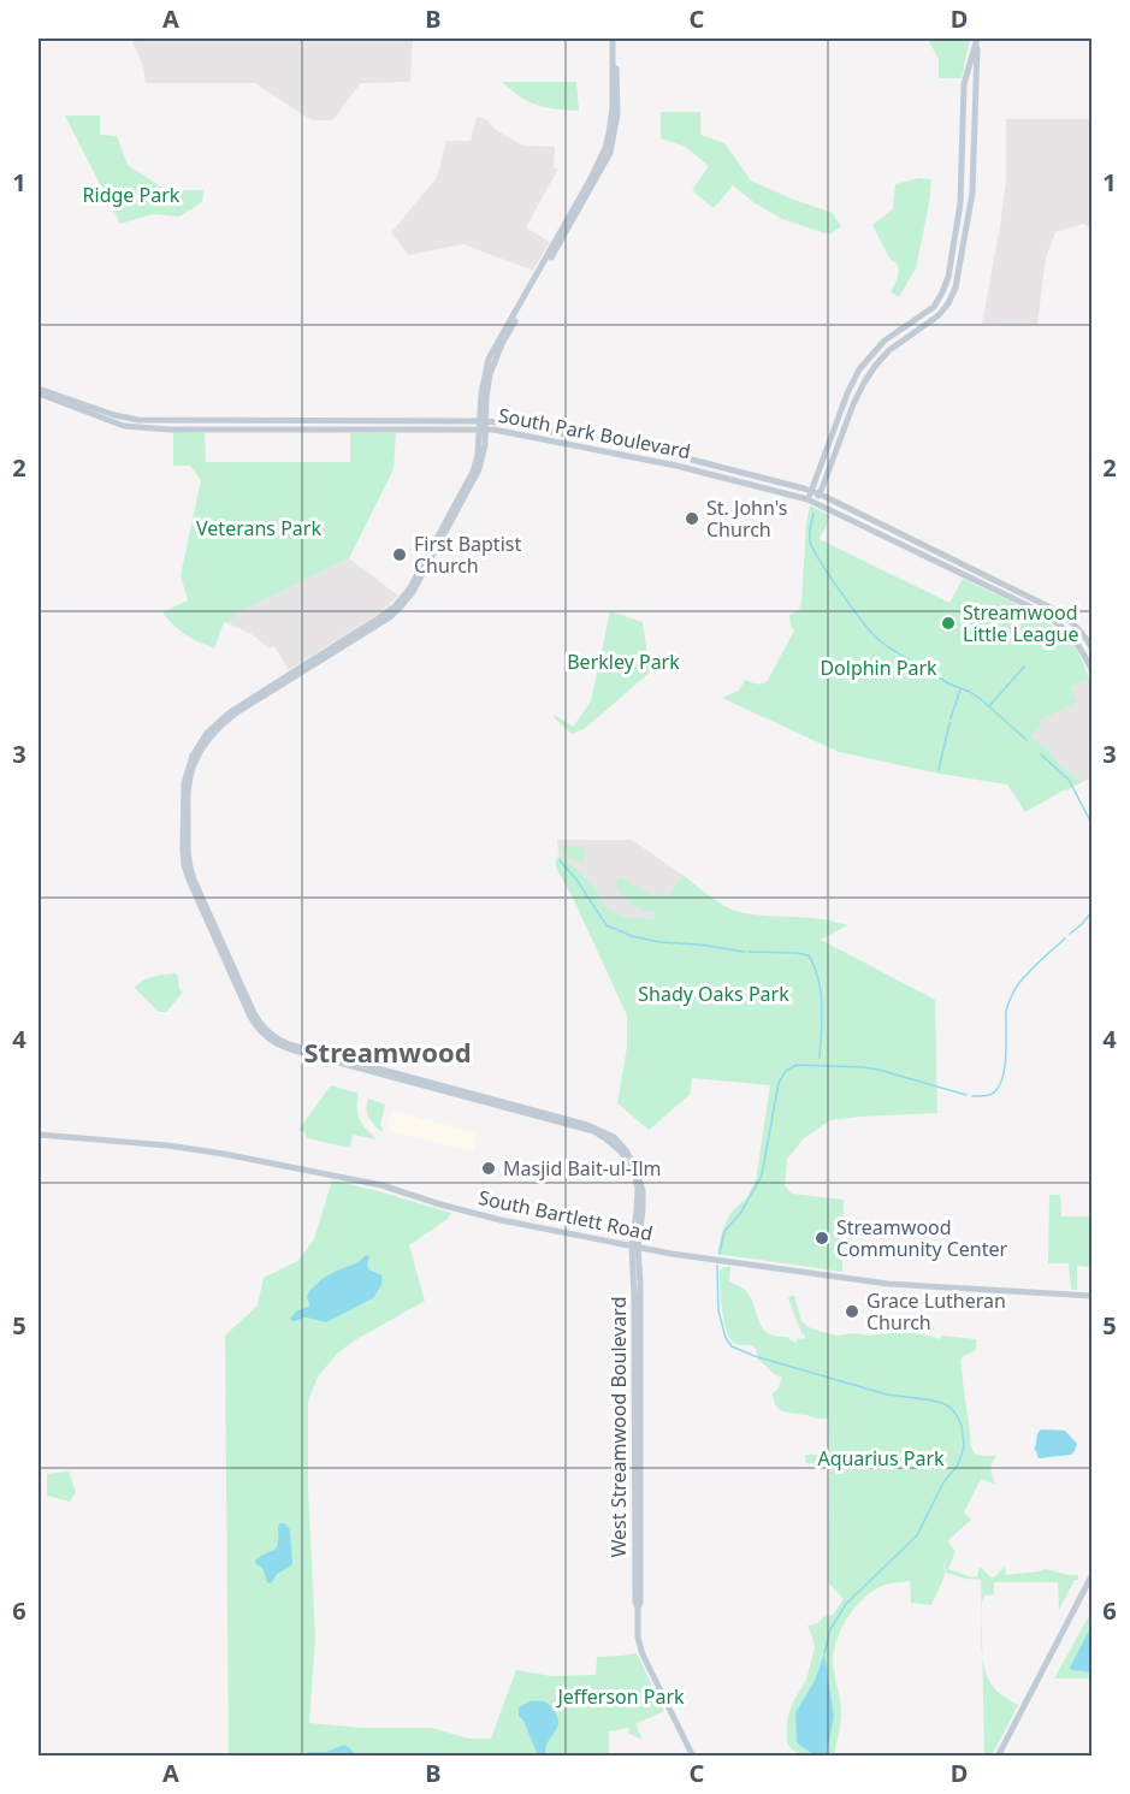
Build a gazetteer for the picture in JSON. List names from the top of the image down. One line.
{"streets":{"street":["South Park Boulevard","South Bartlett Road","West Streamwood Boulevard"]},"crossings":[["South Park Boulevard","West Streamwood Boulevard"],["South Bartlett Road","West Streamwood Boulevard"]],"districts":["Streamwood"],"parks":["Ridge Park","Veterans Park","Berkley Park","Dolphin Park","Shady Oaks Park","Aquarius Park","Jefferson Park"],"places":["St. John's Church","First Baptist Church","Streamwood Little League","Masjid Bait-ul-Ilm","Streamwood Community Center","Grace Lutheran Church"],"grid":{"columns":["A","B","C","D"],"rows":["1","2","3","4","5","6"]}}
